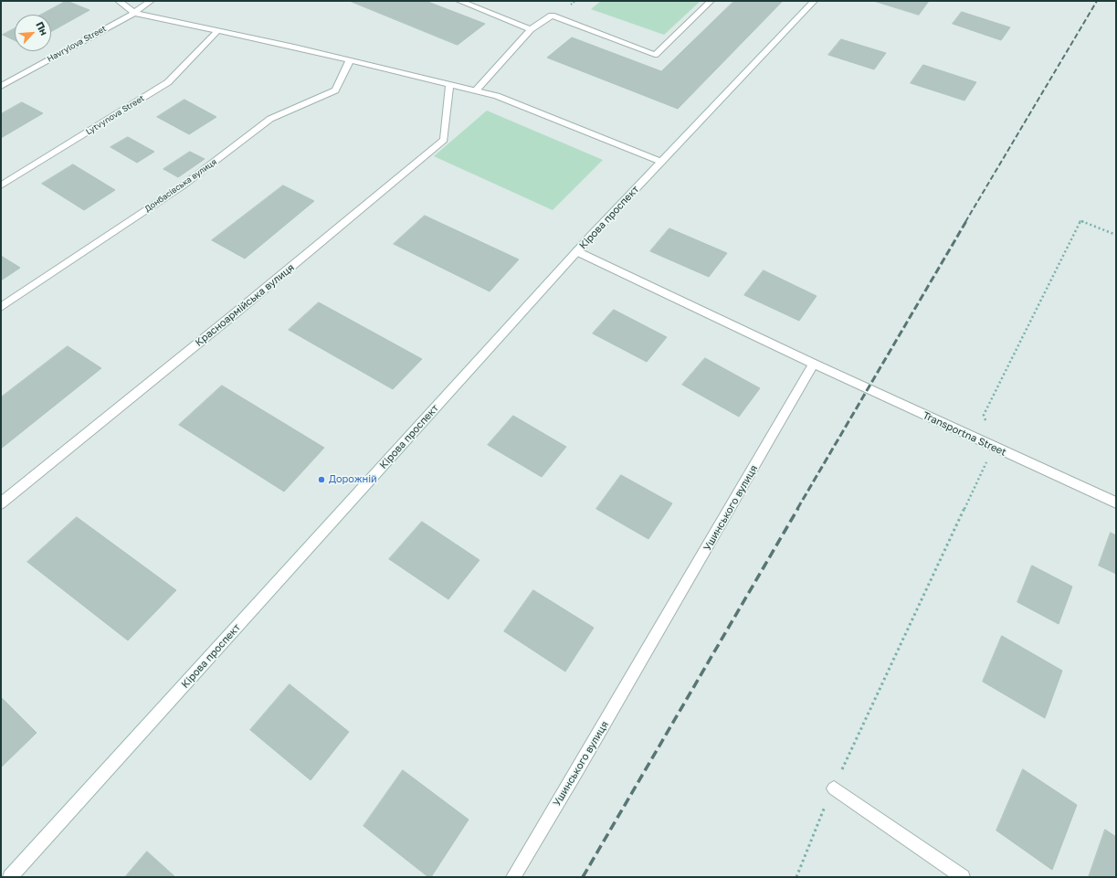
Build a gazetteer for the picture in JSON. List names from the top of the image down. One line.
{"streets":{"street":["Havrylova Street","Lytvynova Street","Донбасівська вулиця","Кірова проспект","Красноармійська вулиця","Transportna Street","Ушинського вулиця"]},"crossings":[["Transportna Street","Ушинського вулиця"]],"places":["Дорожній"],"north":"top right"}
